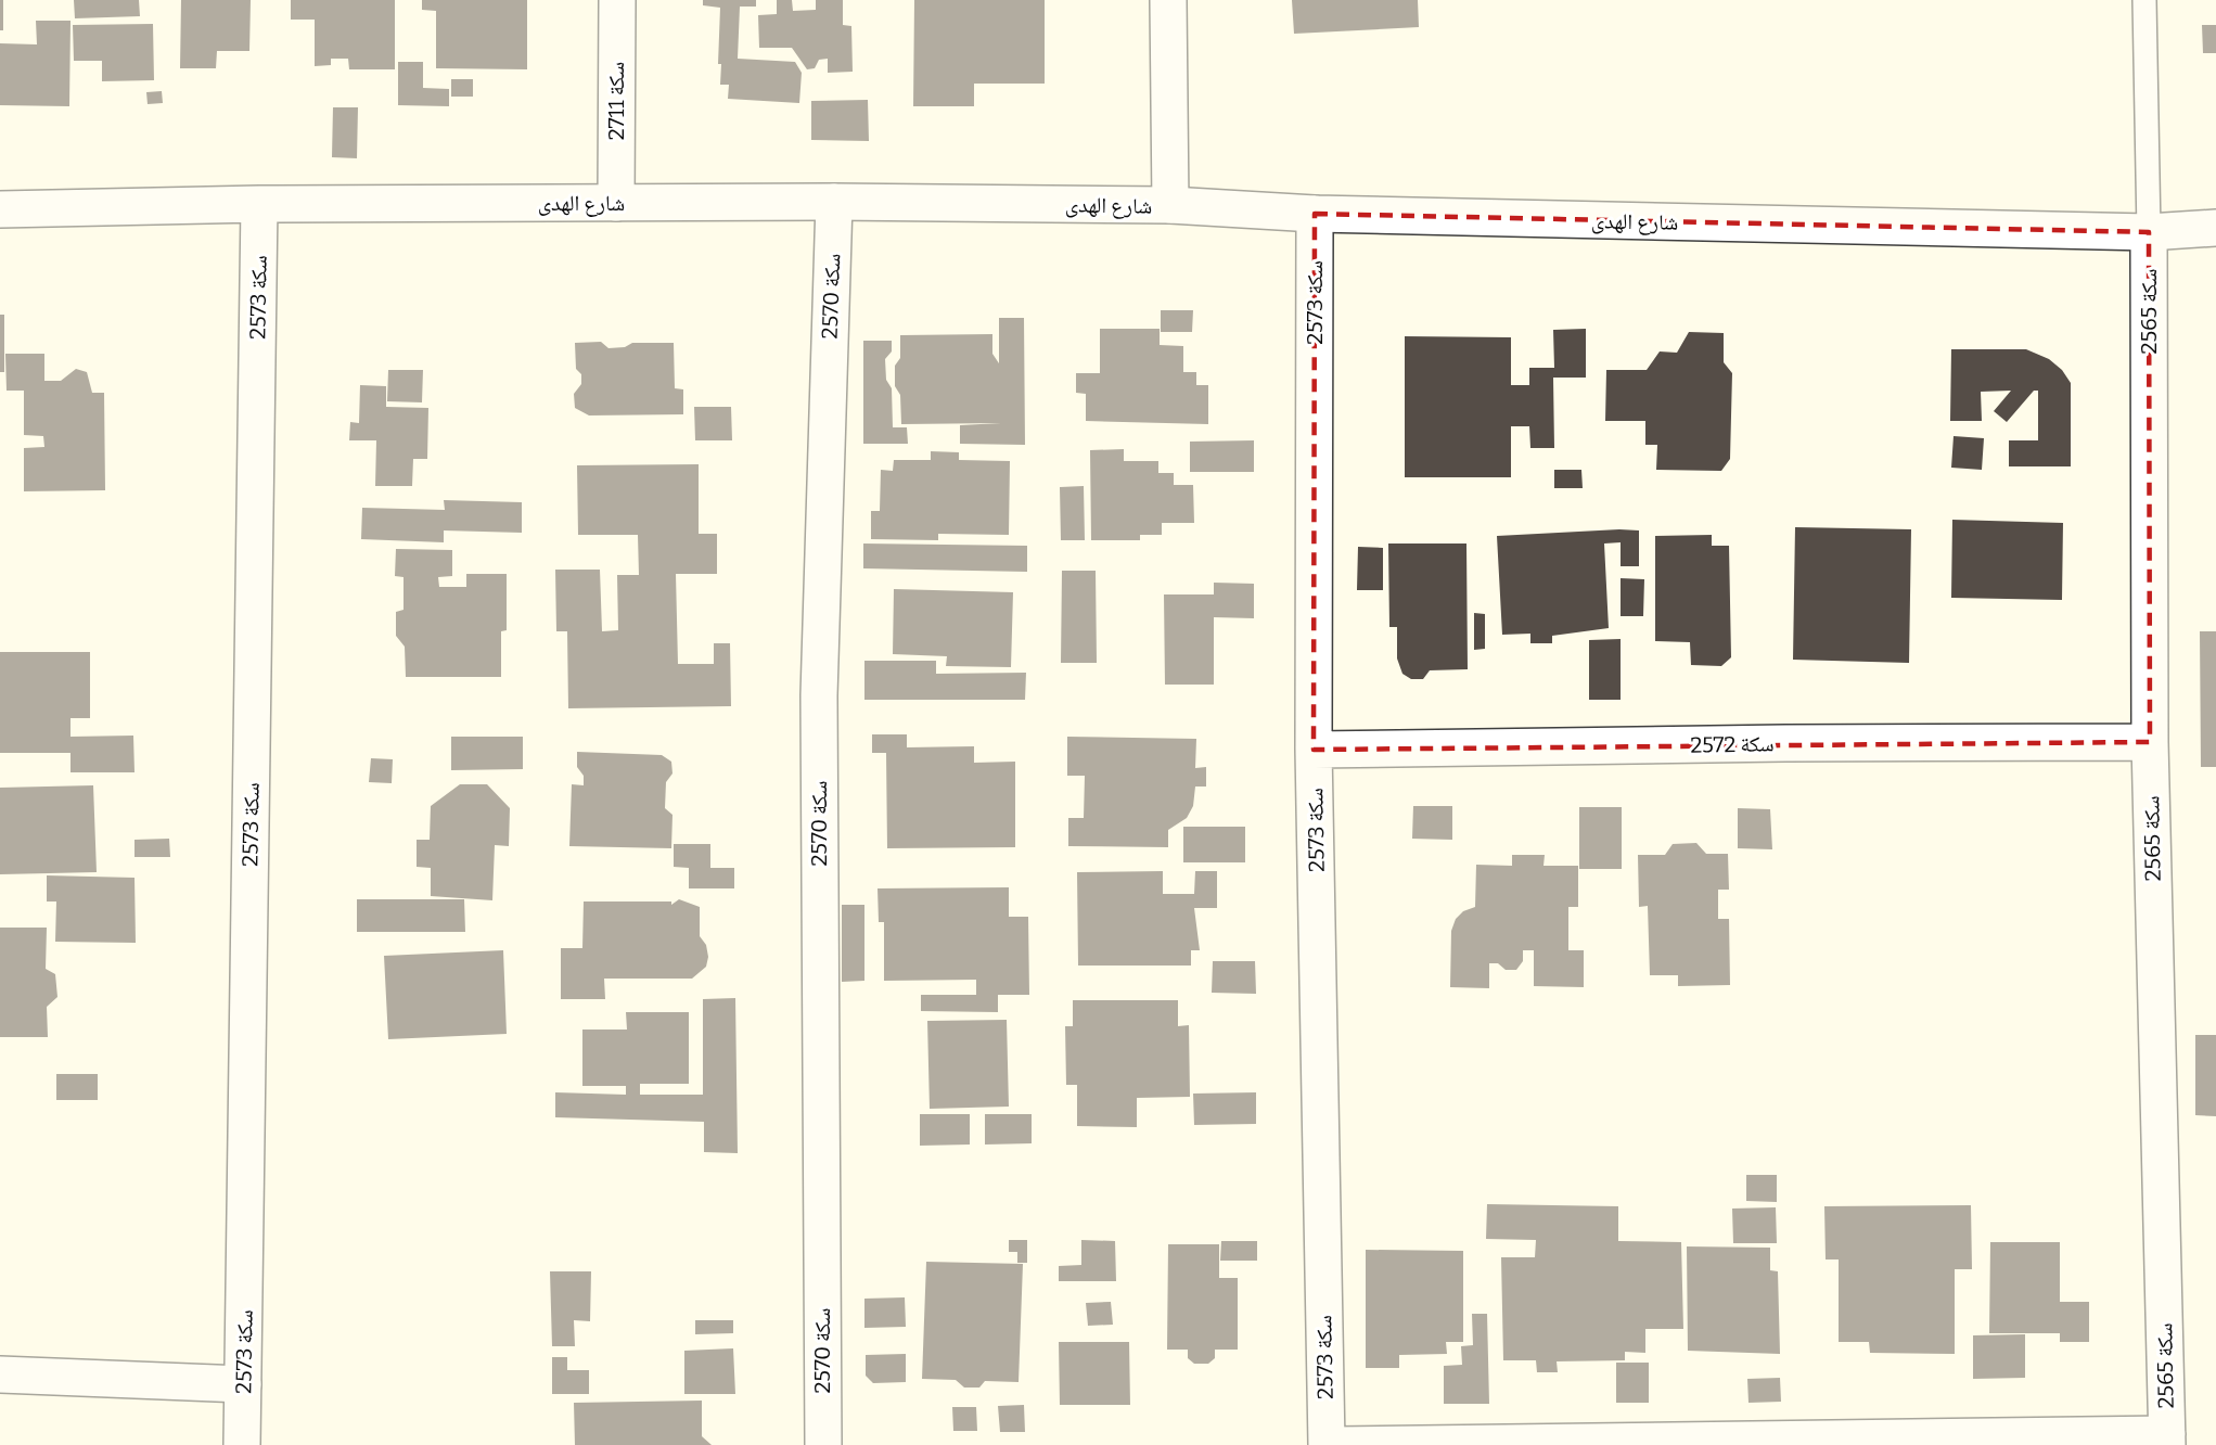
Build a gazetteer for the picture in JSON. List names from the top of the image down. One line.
{"streets":{"street":["سكة 2711","شارع الهدى","سكة 2570","سكة 2573","سكة 2565","سكة 2572"]},"crossings":[["سكة 2711","شارع الهدى"],["شارع الهدى","سكة 2570"],["شارع الهدى","سكة 2573"],["شارع الهدى","سكة 2565"],["سكة 2573","سكة 2572"],["سكة 2565","سكة 2572"]]}
